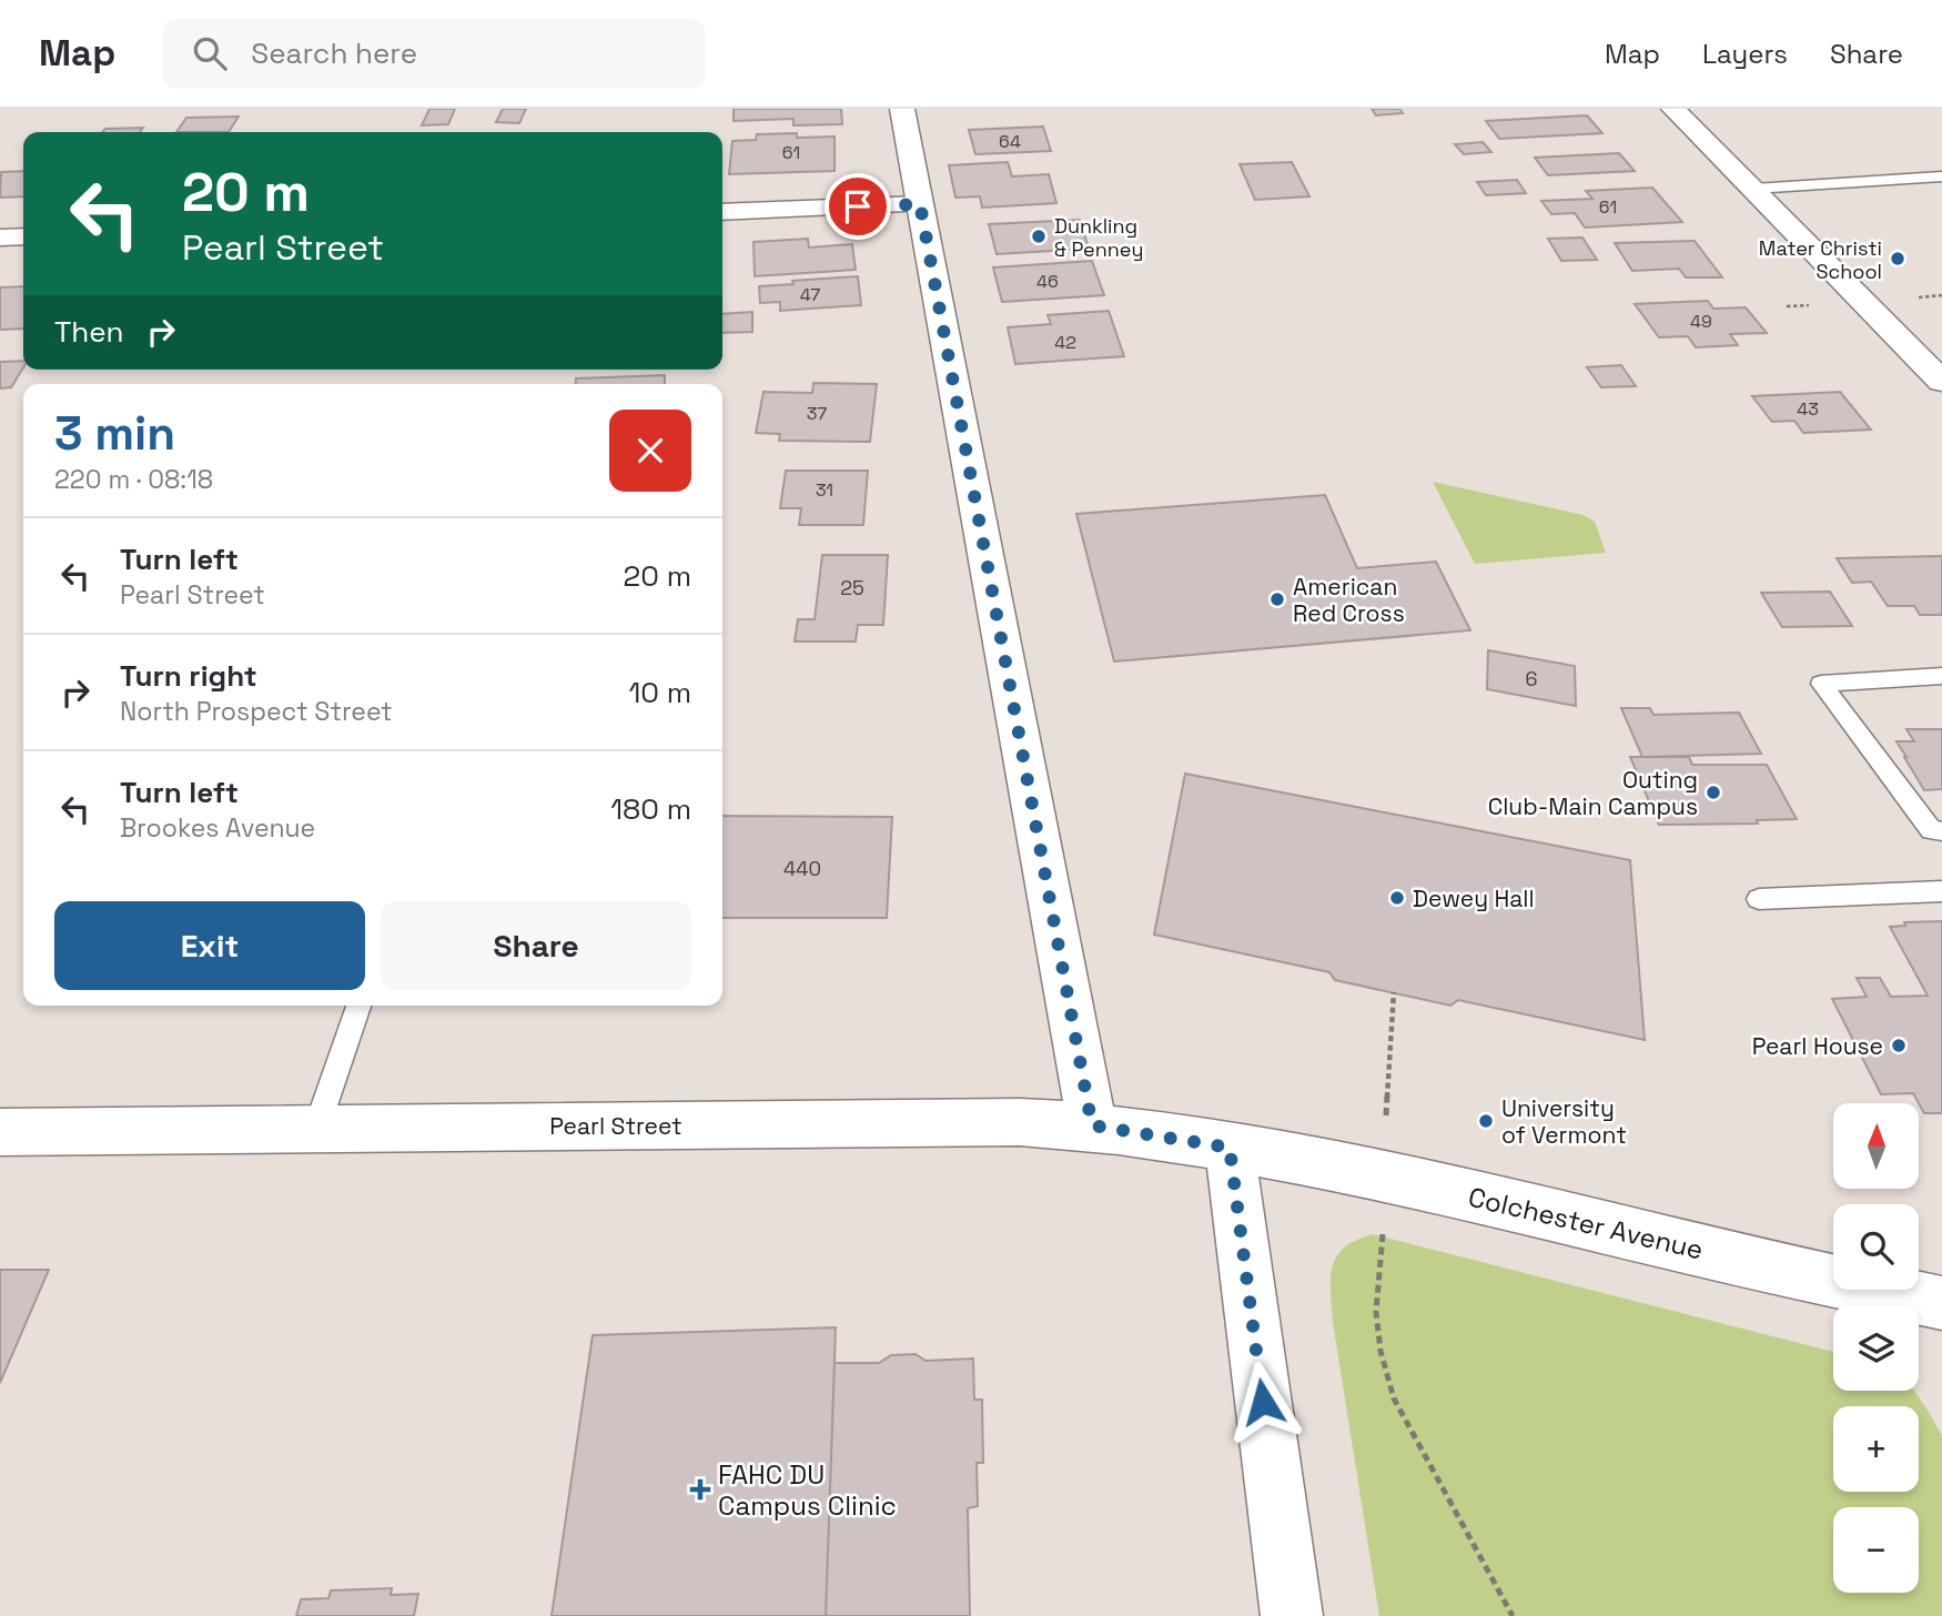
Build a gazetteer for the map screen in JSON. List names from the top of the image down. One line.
{"streets":{"street":["Pearl Street","Colchester Avenue"]},"crossings":[["Pearl Street","Colchester Avenue"]],"places":{"other":["Dunkling & Penney","Mater Christi School","American Red Cross","Outing Club-Main Campus","Dewey Hall","Pearl House","University of Vermont"],"health":["FAHC DU Campus Clinic"]},"house_numbers":["64","61","61","46","47","49","42","43","37","31","25","6","440"],"north":"top","page":{"header":"Map","search":"Search here","nav":["Map","Layers","Share"],"turn":["20 m","Pearl Street"],"then":"Then","heading":["3 min","220 m · 08:18"],"list":[{"name":"Turn left","note":"Pearl Street","value":"20 m"},{"name":"Turn right","note":"North Prospect Street","value":"10 m"},{"name":"Turn left","note":"Brookes Avenue","value":"180 m"}],"buttons":["Exit","Share"],"map_buttons":["+","−"]}}
